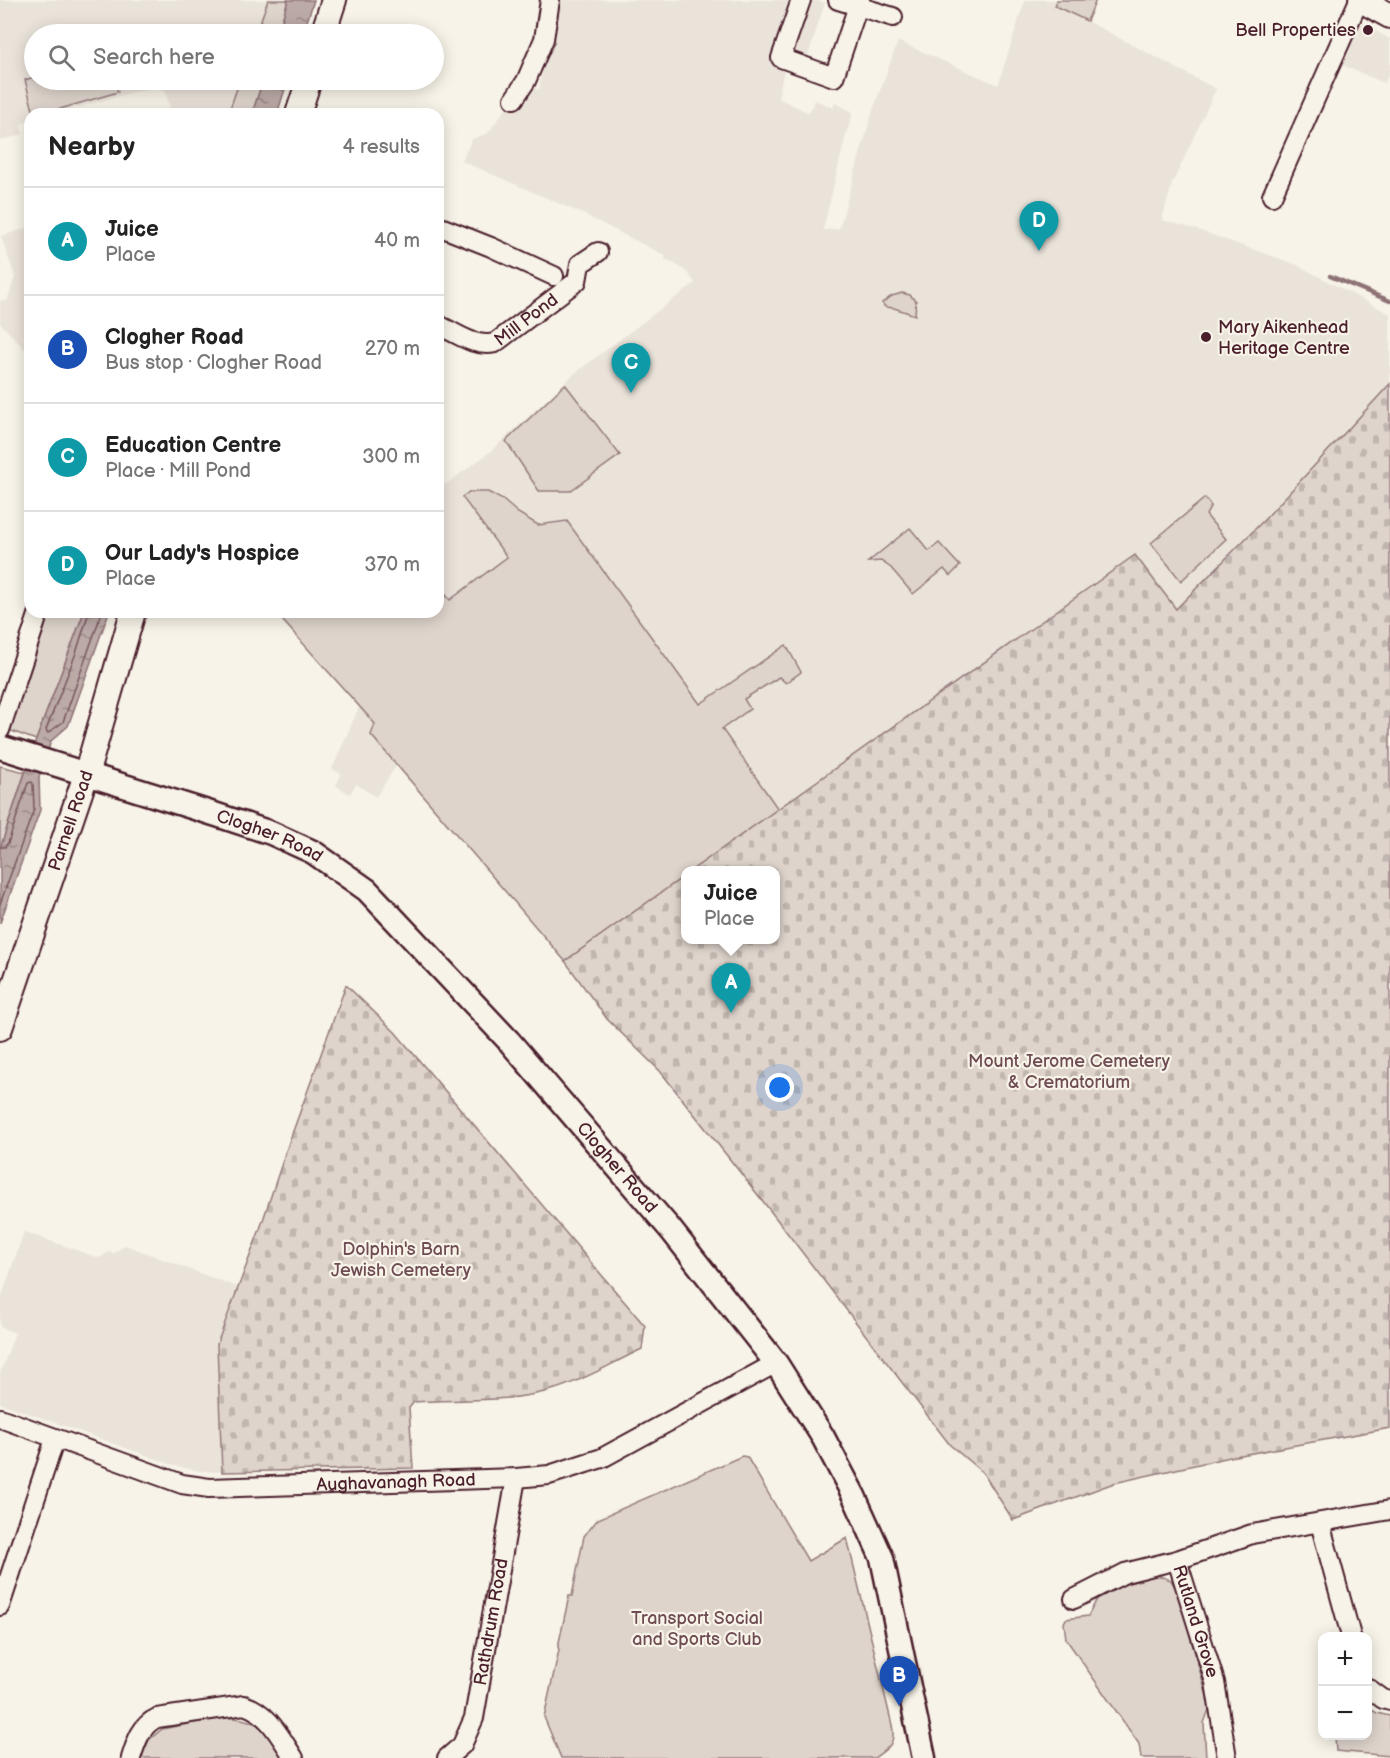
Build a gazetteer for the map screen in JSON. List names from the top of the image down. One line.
{"streets":{"main road":["Parnell Road"],"street":["Mill Pond","Clogher Road","Aughavanagh Road","Rutland Grove","Rathdrum Road"]},"crossings":[["Parnell Road","Clogher Road"],["Clogher Road","Aughavanagh Road"],["Aughavanagh Road","Rathdrum Road"]],"parks":["Mount Jerome Cemetery & Crematorium","Dolphin's Barn Jewish Cemetery","Transport Social and Sports Club"],"places":["Bell Properties","Mary Aikenhead Heritage Centre"],"page":{"search":"Search here","heading":["Nearby","4 results"],"list":[{"mark":"A","name":"Juice","note":"Place","value":"40 m"},{"mark":"B","name":"Clogher Road","note":"Bus stop · Clogher Road","value":"270 m"},{"mark":"C","name":"Education Centre","note":"Place · Mill Pond","value":"300 m"},{"mark":"D","name":"Our Lady's Hospice","note":"Place","value":"370 m"}],"pins":["D","C","A","B"],"popup":["Juice","Place"],"map_buttons":["+","−"]}}
